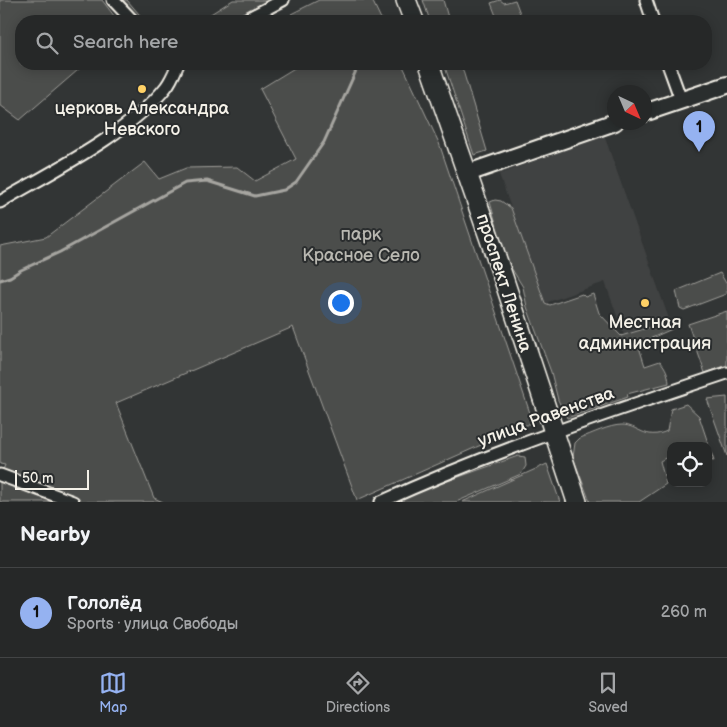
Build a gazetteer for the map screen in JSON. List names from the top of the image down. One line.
{"streets":{"main road":["проспект Ленина"],"street":["улица Равенства"]},"crossings":[["проспект Ленина","улица Равенства"]],"parks":["парк Красное Село"],"places":["церковь Александра Невского","Местная администрация"],"scale_bar":"50 m","north":"bottom right","page":{"search":"Search here","pins":"1","scale":"50 m","heading":"Nearby","list":[{"mark":"1","name":"Гололёд","note":"Sports · улица Свободы","value":"260 m"}],"nav":["Map","Directions","Saved"]}}
